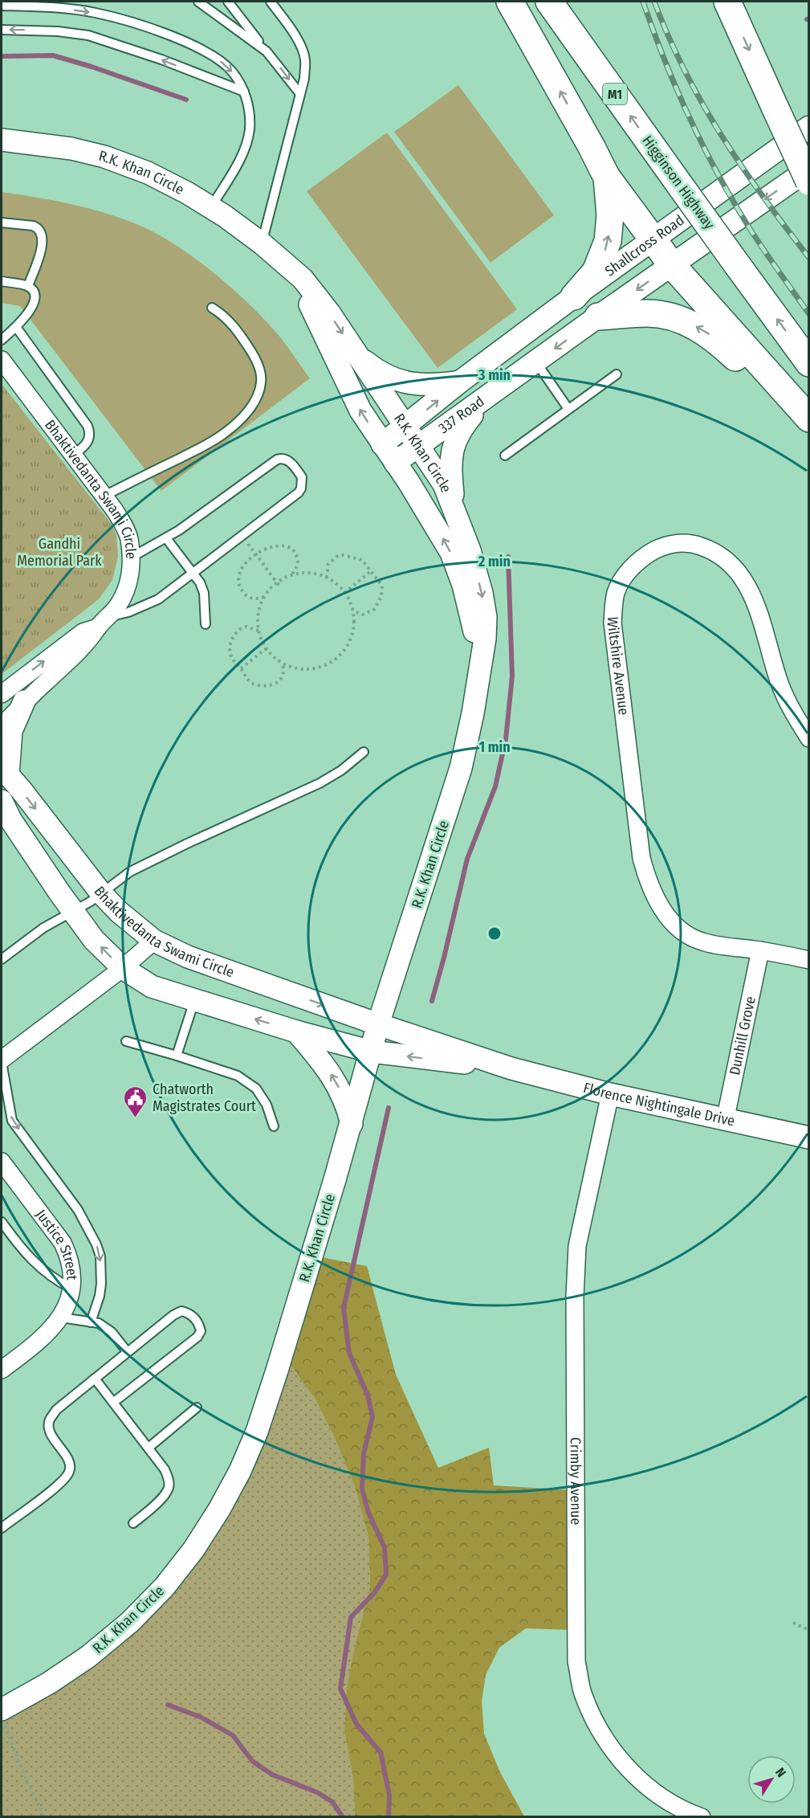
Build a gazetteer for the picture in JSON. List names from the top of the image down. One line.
{"streets":{"highway":["M1","Higginson Highway"],"street":["R.K. Khan Circle","Shallcross Road","337 Road","Bhaktivedanta Swami Circle","Wiltshire Avenue","Dunhill Grove","Florence Nightingale Drive","Justice Street","Crimby Avenue"]},"crossings":[["R.K. Khan Circle","337 Road"],["R.K. Khan Circle","Bhaktivedanta Swami Circle"],["R.K. Khan Circle","Florence Nightingale Drive"],["Shallcross Road","337 Road"],["Bhaktivedanta Swami Circle","Florence Nightingale Drive"],["Wiltshire Avenue","Dunhill Grove"],["Dunhill Grove","Florence Nightingale Drive"],["Florence Nightingale Drive","Crimby Avenue"]],"parks":["Gandhi Memorial Park"],"places":{"public building":["Chatworth Magistrates Court"]},"north":"top right","rings":["3 min","2 min","1 min"]}
